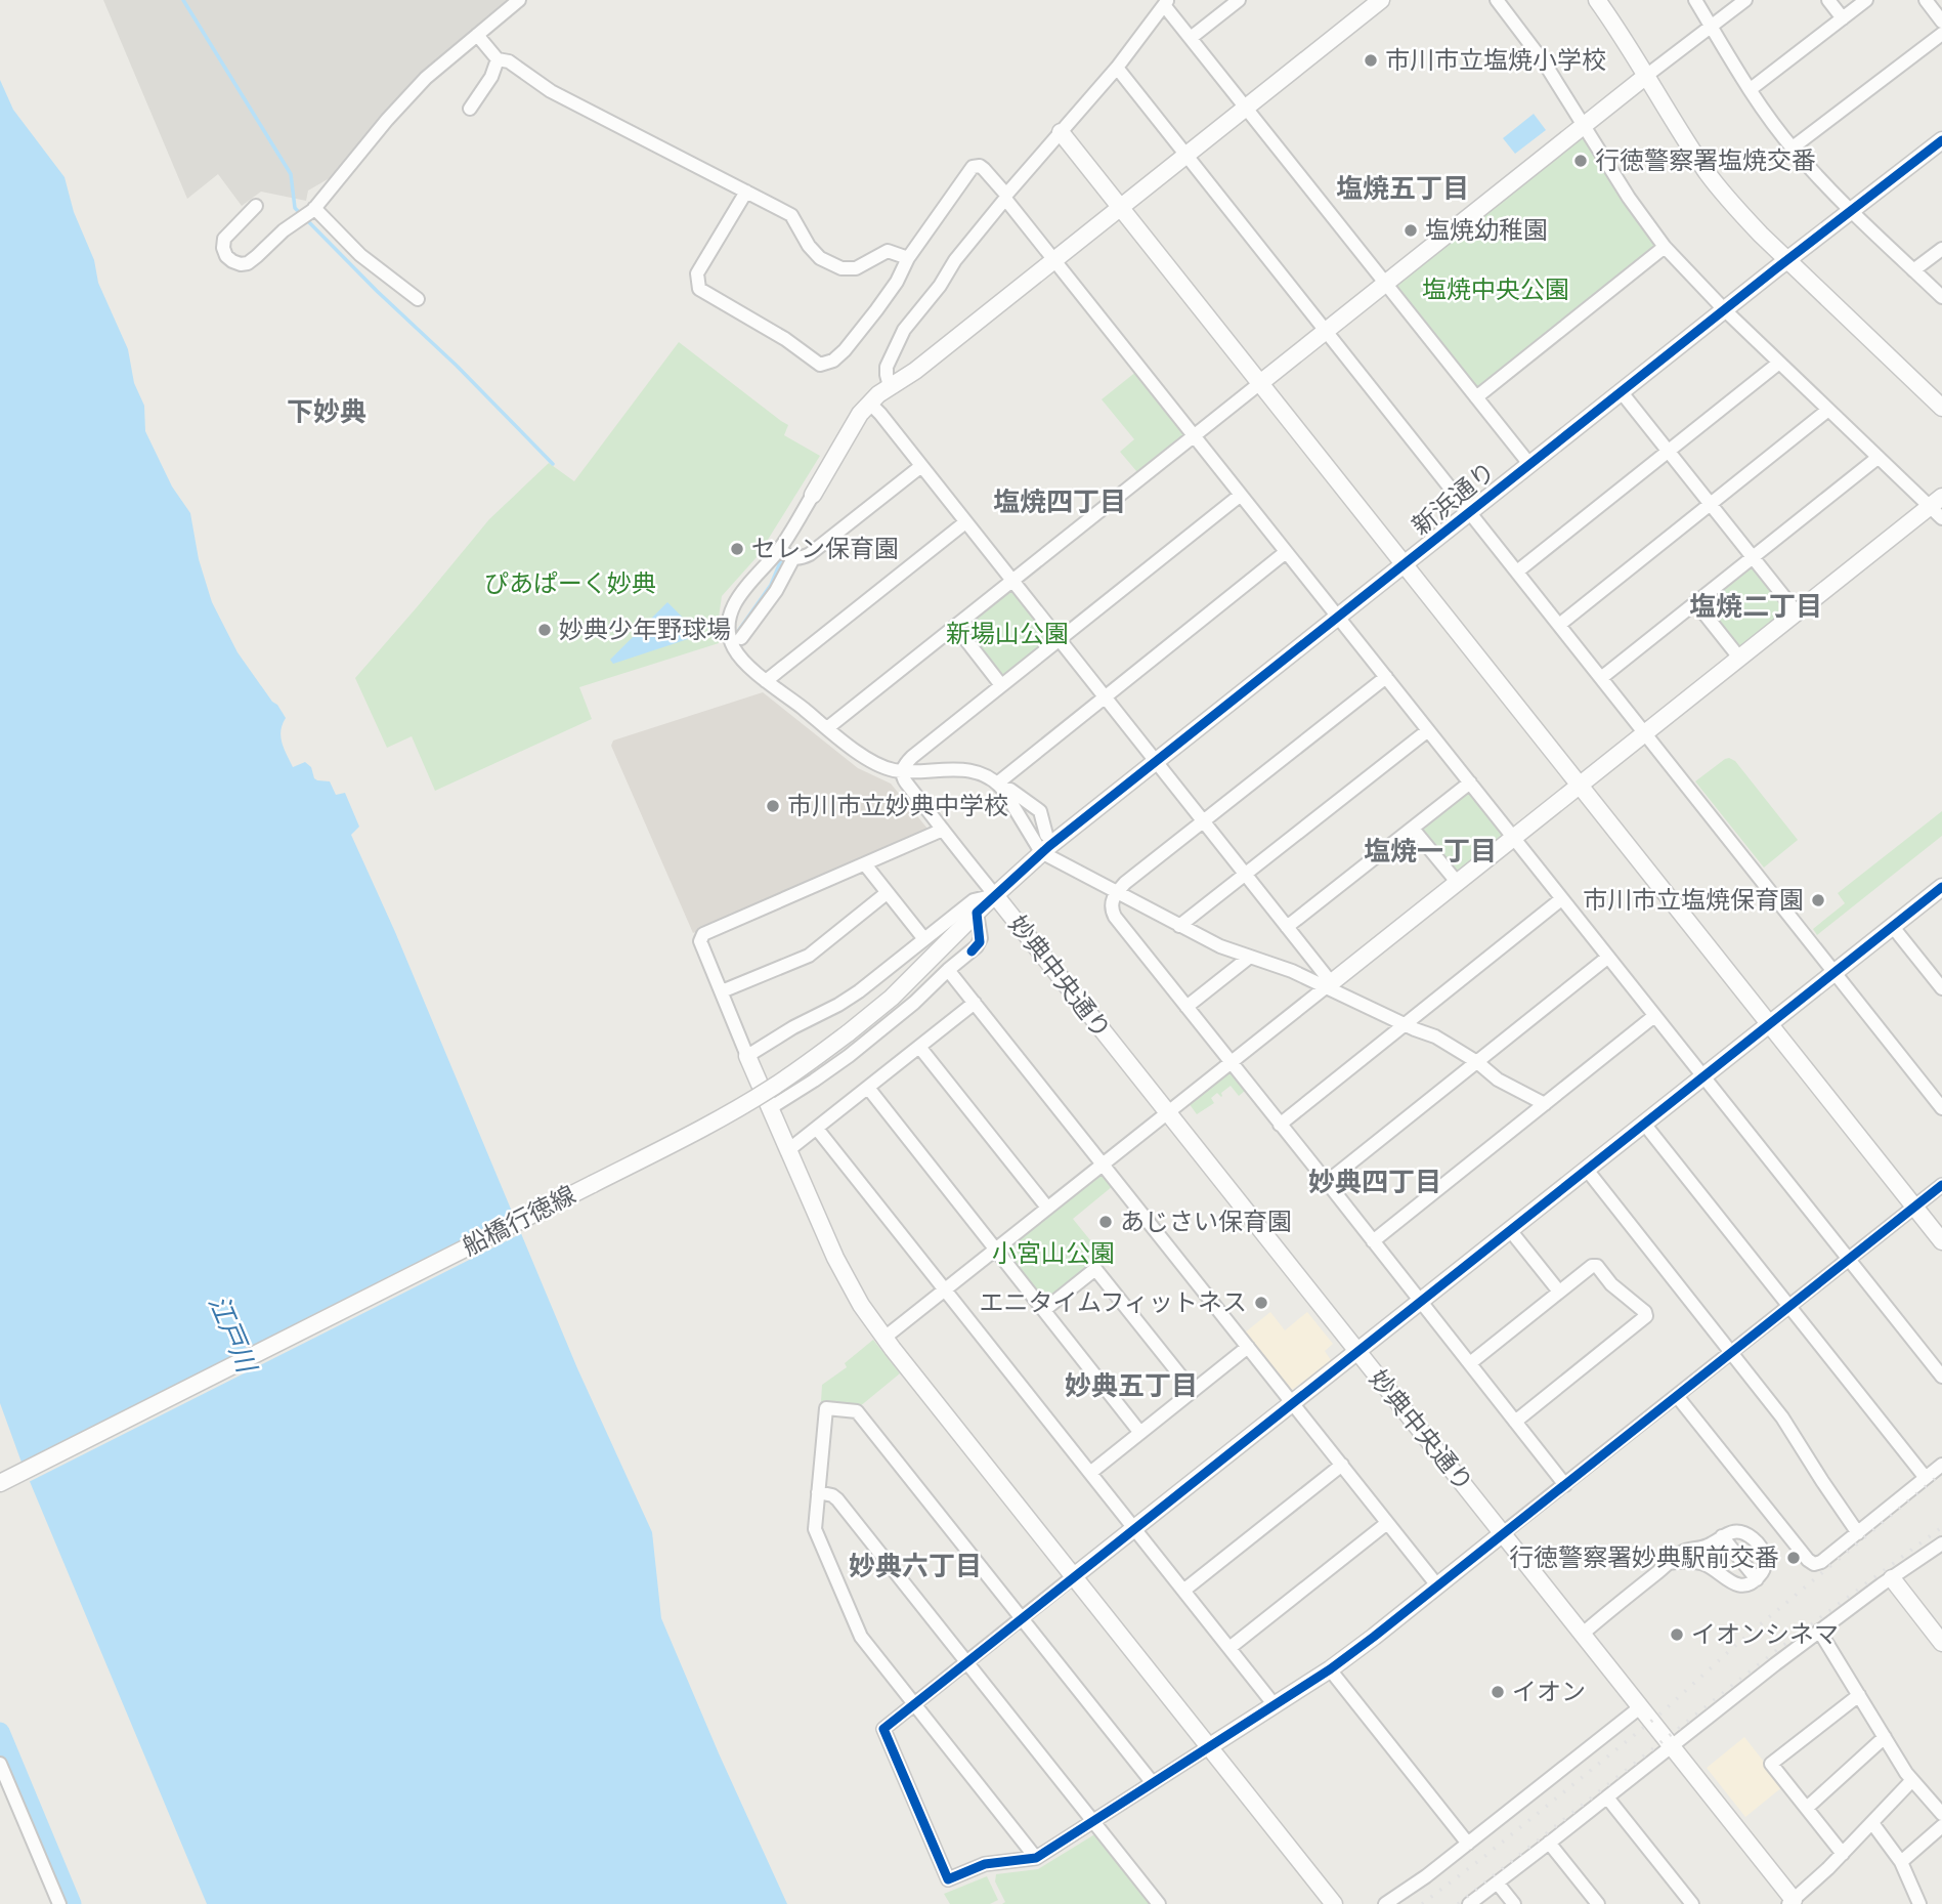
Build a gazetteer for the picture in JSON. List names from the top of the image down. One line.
{"streets":{"street":["新浜通り","妙典中央通り","船橋行徳線"]},"crossings":[["新浜通り","妙典中央通り"],["新浜通り","船橋行徳線"],["妙典中央通り","船橋行徳線"]],"districts":["塩焼五丁目","下妙典","塩焼四丁目","塩焼二丁目","塩焼一丁目","妙典四丁目","妙典五丁目","妙典六丁目"],"water":["江戸川"],"parks":["塩焼中央公園","ぴあぱーく妙典","新場山公園","小宮山公園"],"places":["市川市立塩焼小学校","行徳警察署塩焼交番","塩焼幼稚園","セレン保育園","妙典少年野球場","市川市立妙典中学校","市川市立塩焼保育園","あじさい保育園","エニタイムフィットネス","行徳警察署妙典駅前交番","イオンシネマ","イオン"]}
